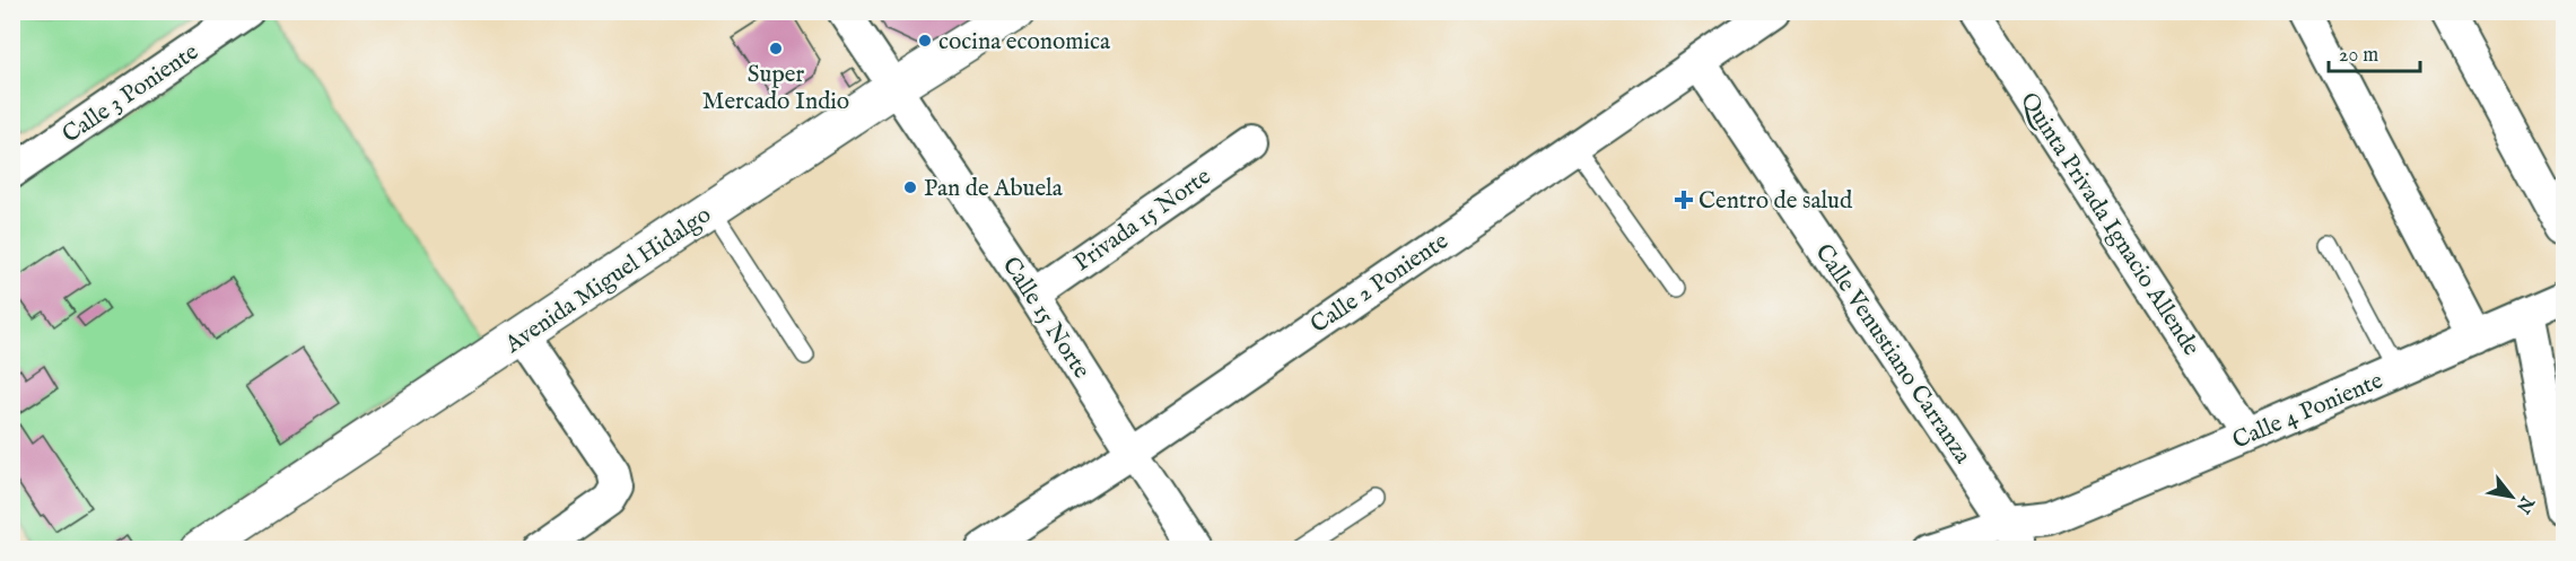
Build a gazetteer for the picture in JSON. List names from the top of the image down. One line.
{"streets":{"street":["Calle 3 Poniente","Privada 15 Norte","Quinta Privada Ignacio Allende","Avenida Miguel Hidalgo","Calle 2 Poniente","Calle 15 Norte","Calle Venustiano Carranza","Calle 4 Poniente"]},"crossings":[["Privada 15 Norte","Calle 15 Norte"],["Quinta Privada Ignacio Allende","Calle 4 Poniente"],["Avenida Miguel Hidalgo","Calle 15 Norte"],["Calle 2 Poniente","Calle 15 Norte"],["Calle 2 Poniente","Calle Venustiano Carranza"],["Calle Venustiano Carranza","Calle 4 Poniente"]],"places":{"other":["cocina economica","Super Mercado Indio","Pan de Abuela"],"health":["Centro de salud"]},"scale_bar":"20 m","north":"bottom right"}
